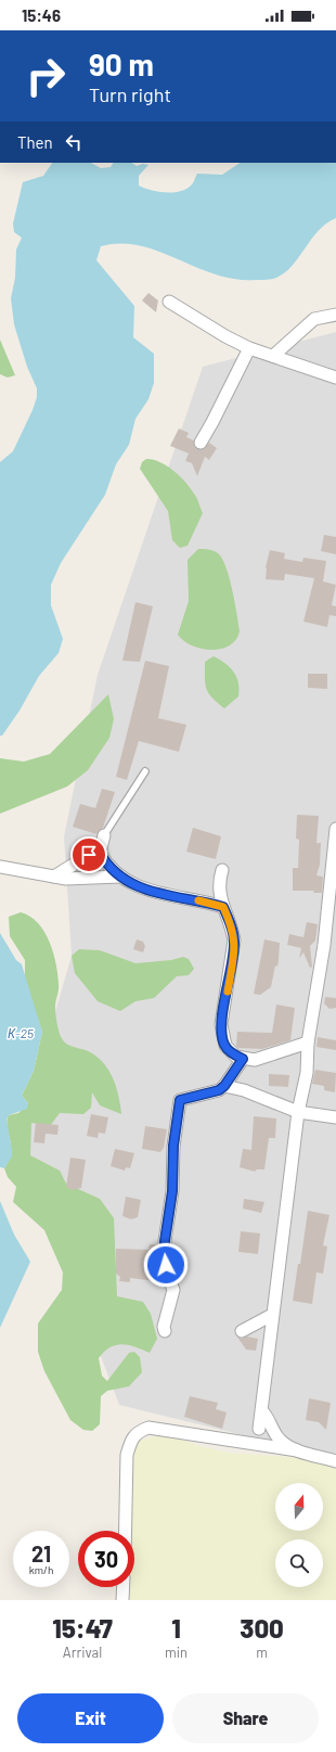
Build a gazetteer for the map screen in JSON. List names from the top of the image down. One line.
{"water":["К-25"],"north":"top","page":{"status":"15:46","turn":["90 m","Turn right"],"then":"Then","speed":"21 km/h","limit":"30","eta":["15:47","Arrival","1","min","300","m"],"buttons":["Exit","Share"]}}
